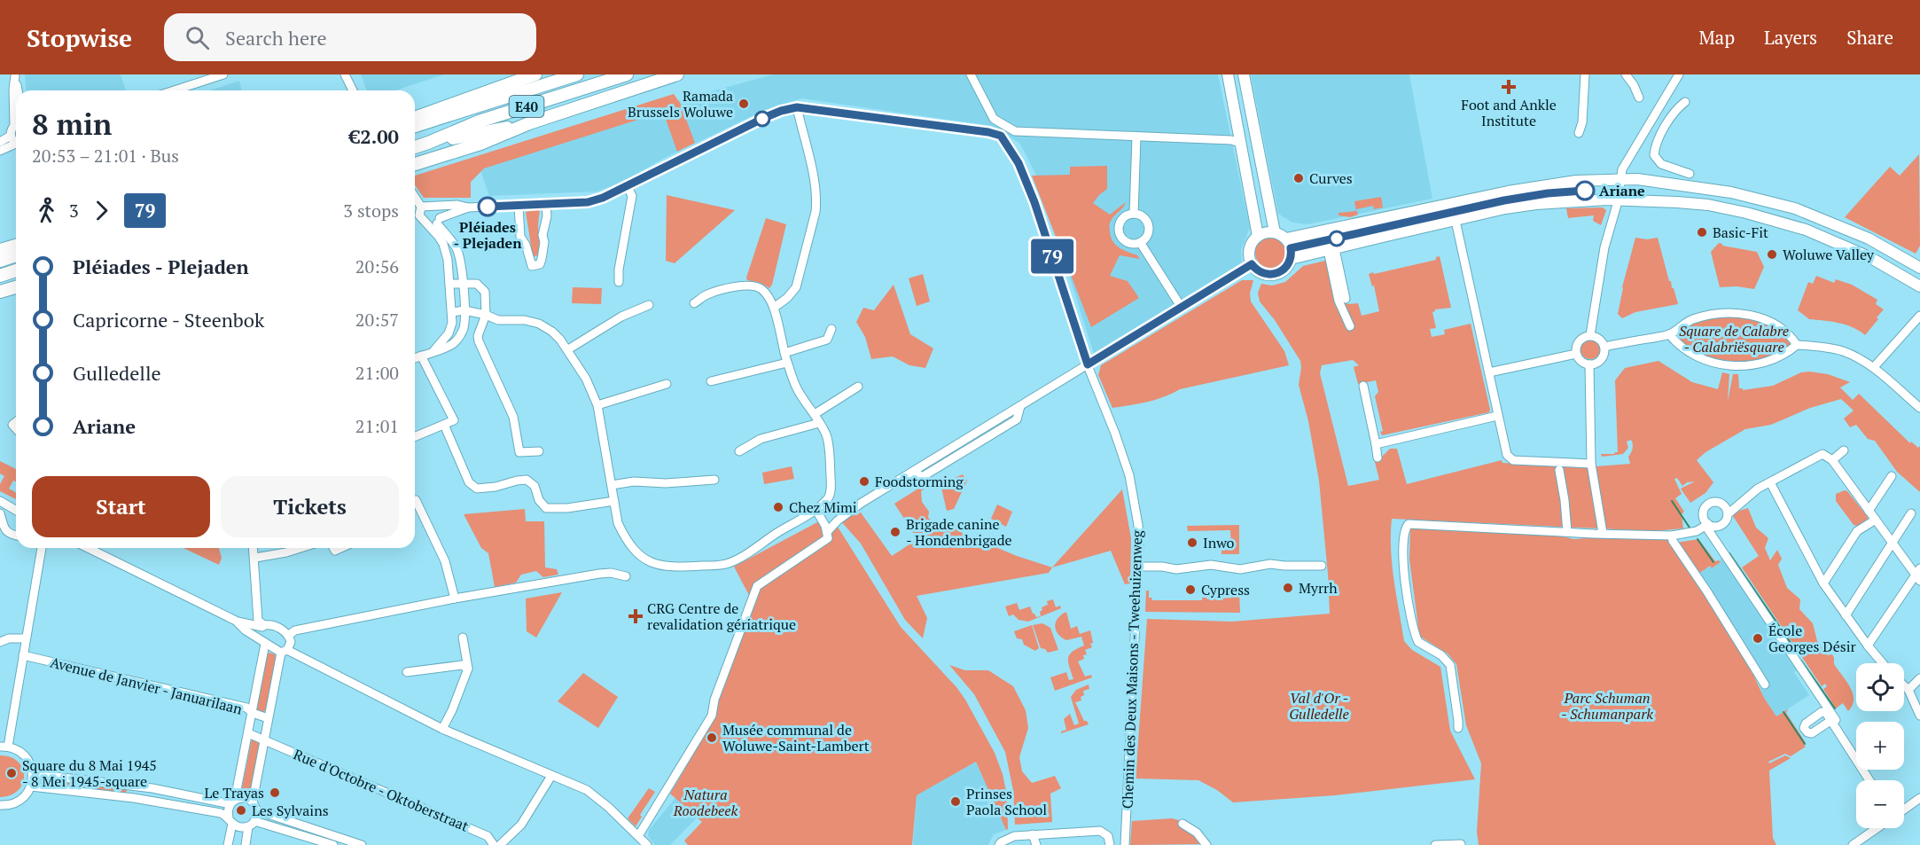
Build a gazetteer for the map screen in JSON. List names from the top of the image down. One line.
{"streets":{"highway":["E40"],"street":["Chemin des Deux Maisons - Tweehuizenweg","Avenue de Janvier - Januarilaan","Rue d'Octobre - Oktoberstraat"]},"parks":["Square de Calabre - Calabriësquare","Val d'Or - Gulledelle","Parc Schuman - Schumanpark","Natura Roodebeek"],"places":{"health":["Foot and Ankle Institute","CRG Centre de revalidation gériatrique"],"other":["Ramada Brussels Woluwe","Curves","Ariane","Pléiades - Plejaden","Basic-Fit","Woluwe Valley","Foodstorming","Chez Mimi","Brigade canine - Hondenbrigade","Inwo","Myrrh","Cypress","École Georges Désir","Musée communal de Woluwe-Saint-Lambert","Square du 8 Mai 1945 - 8 Mei 1945-square","Le Trayas","Prinses Paola School","Les Sylvains"]},"lines":["bus line 79"],"page":{"header":"Stopwise","search":"Search here","nav":["Map","Layers","Share"],"on_map":"79","heading":["8 min","20:53 – 21:01 · Bus","€2.00"],"legs":["3","79","3 stops"],"list":[{"name":"Pléiades - Plejaden","value":"20:56"},{"name":"Capricorne - Steenbok","value":"20:57"},{"name":"Gulledelle","value":"21:00"},{"name":"Ariane","value":"21:01"}],"buttons":["Start","Tickets"],"map_buttons":["+","−"]}}
